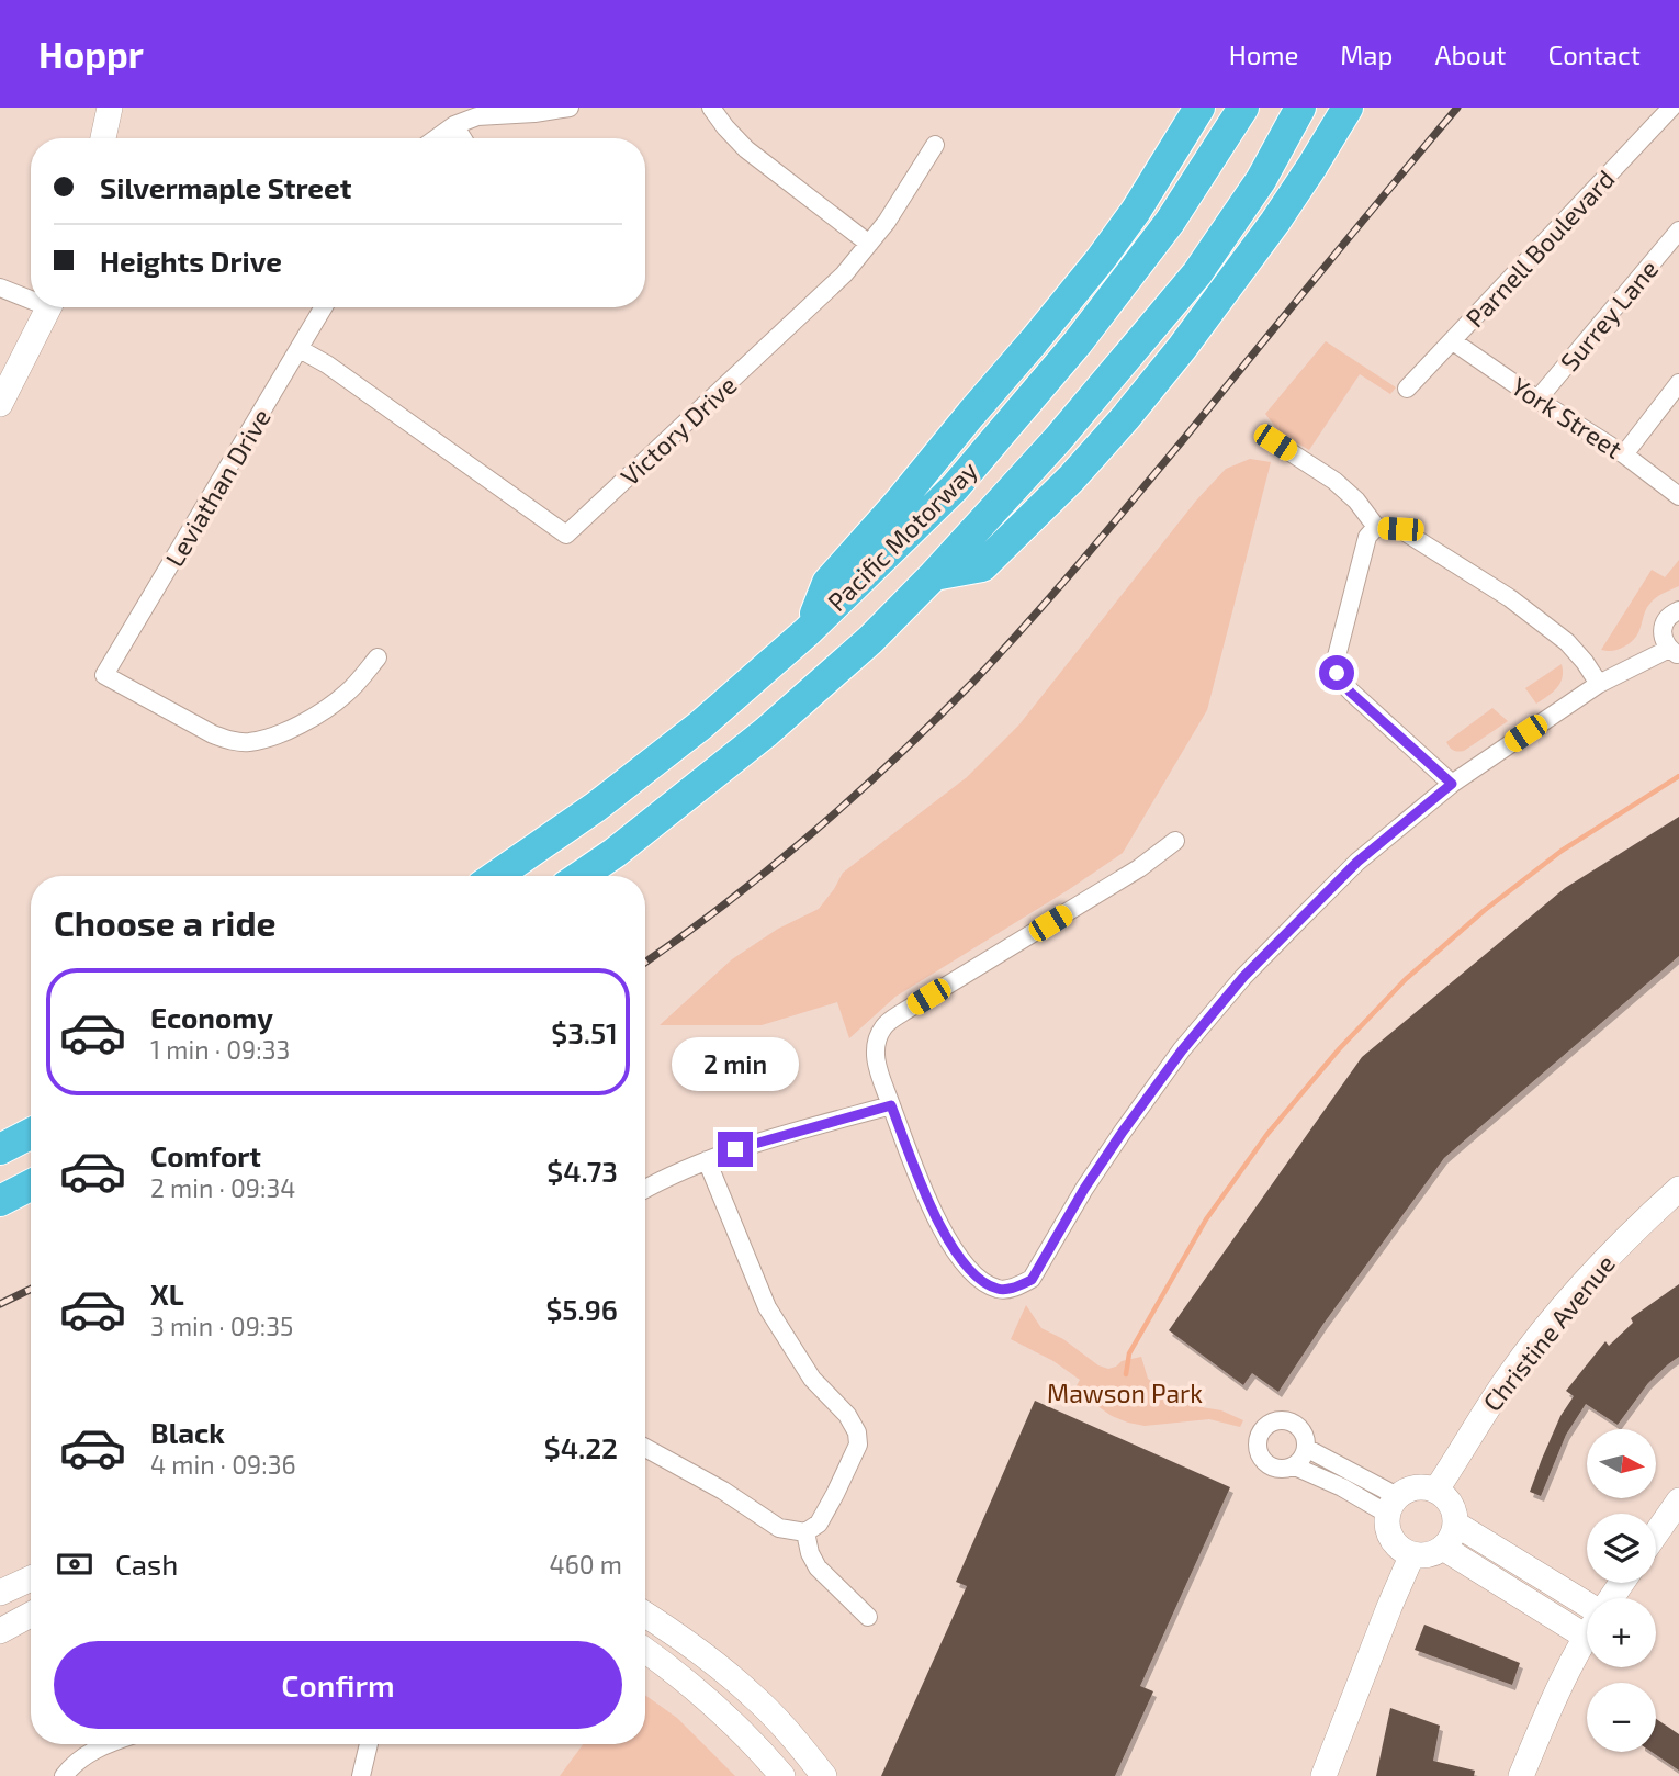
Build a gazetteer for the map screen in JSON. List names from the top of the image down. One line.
{"streets":{"highway":["Pacific Motorway"],"street":["Parnell Boulevard","Surrey Lane","York Street","Victory Drive","Leviathan Drive","Christine Avenue"]},"crossings":[["Parnell Boulevard","York Street"],["Surrey Lane","York Street"],["Victory Drive","Leviathan Drive"]],"parks":["Mawson Park"],"north":"right","page":{"header":"Hoppr","nav":["Home","Map","About","Contact"],"banner":["Silvermaple Street","Heights Drive"],"heading":"Choose a ride","list":[{"name":"Economy","note":"1 min · 09:33","value":"$3.51"},{"name":"Comfort","note":"2 min · 09:34","value":"$4.73"},{"name":"XL","note":"3 min · 09:35","value":"$5.96"},{"name":"Black","note":"4 min · 09:36","value":"$4.22"}],"bubble":"2 min","map_buttons":["+","−"],"pay":["Cash","460 m"],"buttons":"Confirm"}}
